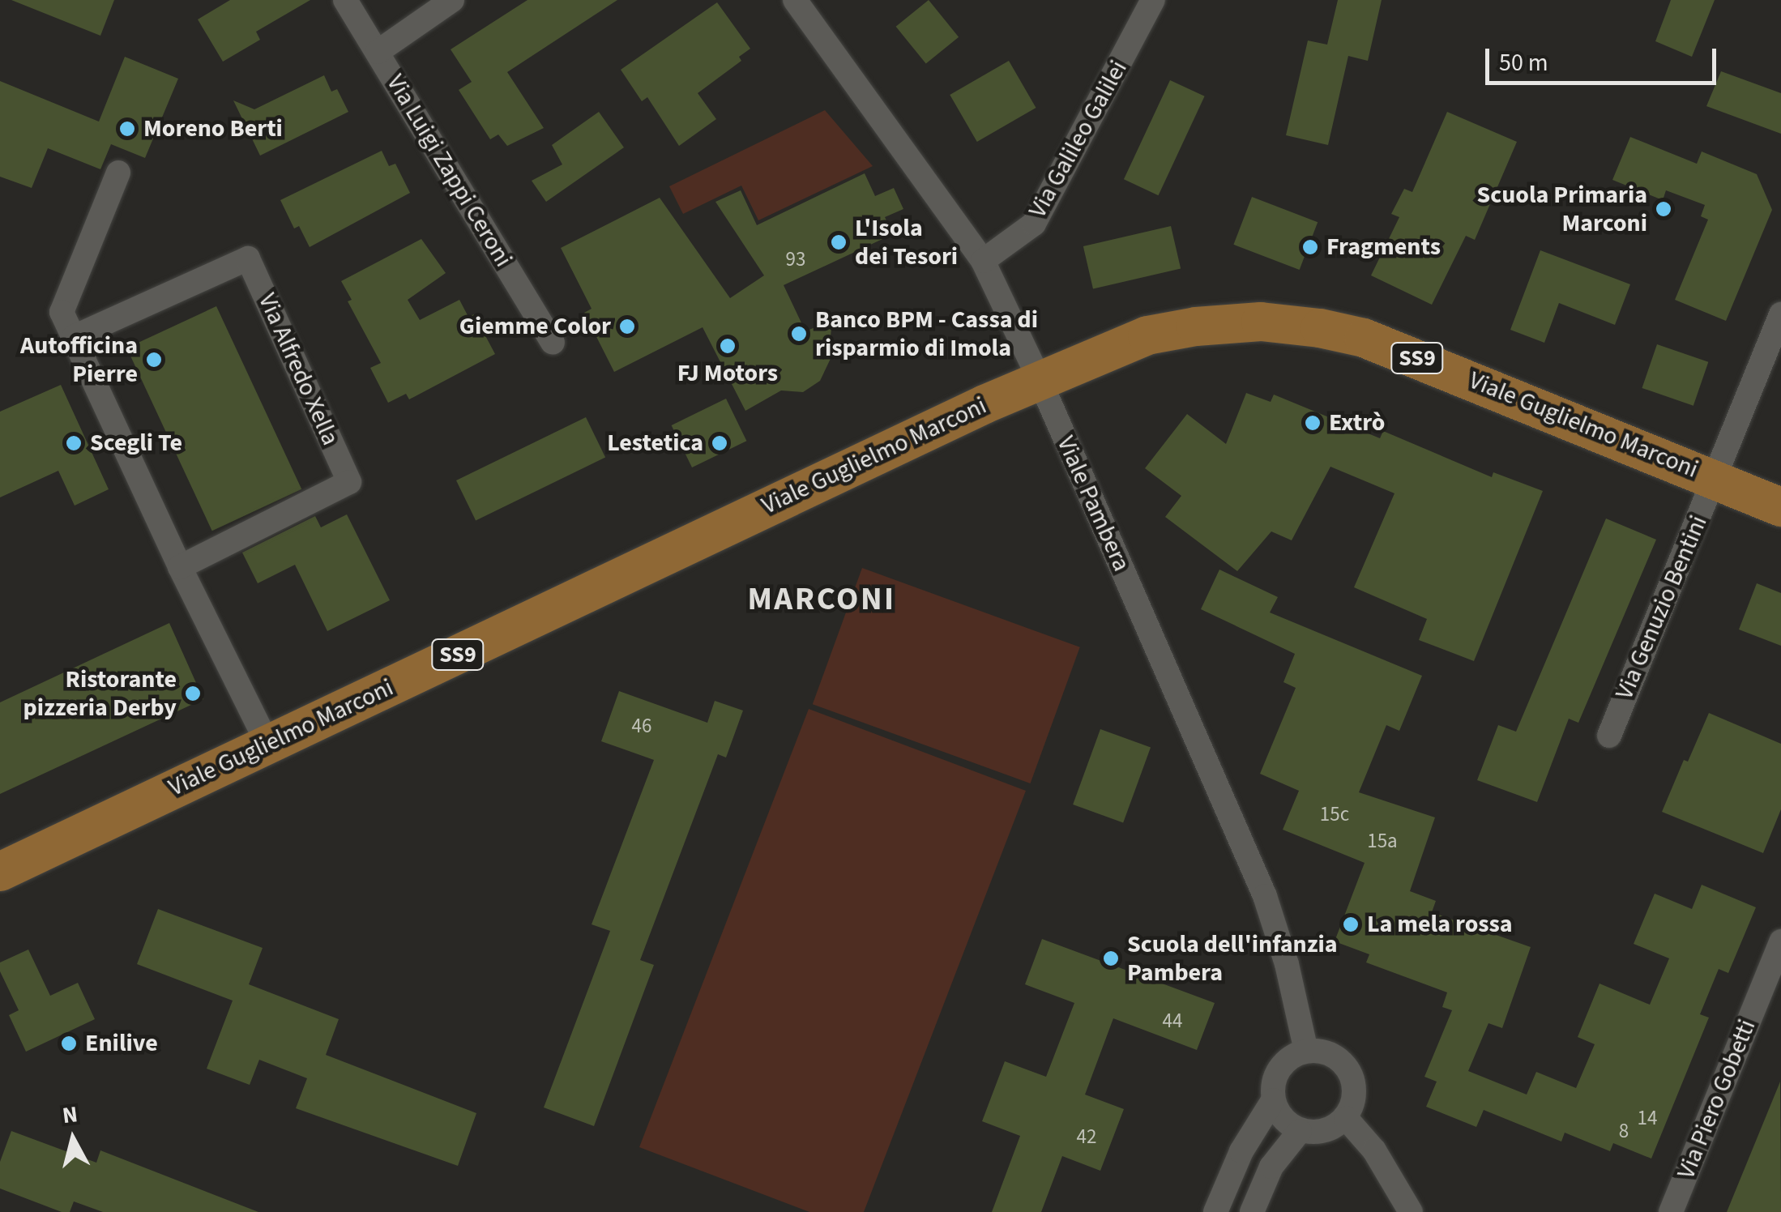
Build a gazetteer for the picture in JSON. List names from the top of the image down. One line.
{"streets":{"main road":["SS9","Viale Guglielmo Marconi"],"street":["Via Galileo Galilei","Via Luigi Zappi Ceroni","Via Alfredo Xella","Viale Pambera","Via Genuzio Bentini","Via Piero Gobetti"]},"crossings":[["Via Galileo Galilei","Viale Pambera"],["Viale Guglielmo Marconi","Viale Pambera"],["Viale Guglielmo Marconi","Via Genuzio Bentini"]],"districts":["MARCONI"],"places":["Moreno Berti","Scuola Primaria Marconi","L'Isola dei Tesori","Fragments","Giemme Color","Banco BPM - Cassa di risparmio di Imola","FJ Motors","Autofficina Pierre","Extrò","Scegli Te","Lestetica","Ristorante pizzeria Derby","La mela rossa","Scuola dell'infanzia Pambera","Enilive"],"house_numbers":["93","46","15c","15a","44","14","8","42"],"scale_bar":"50 m","north":"top"}
